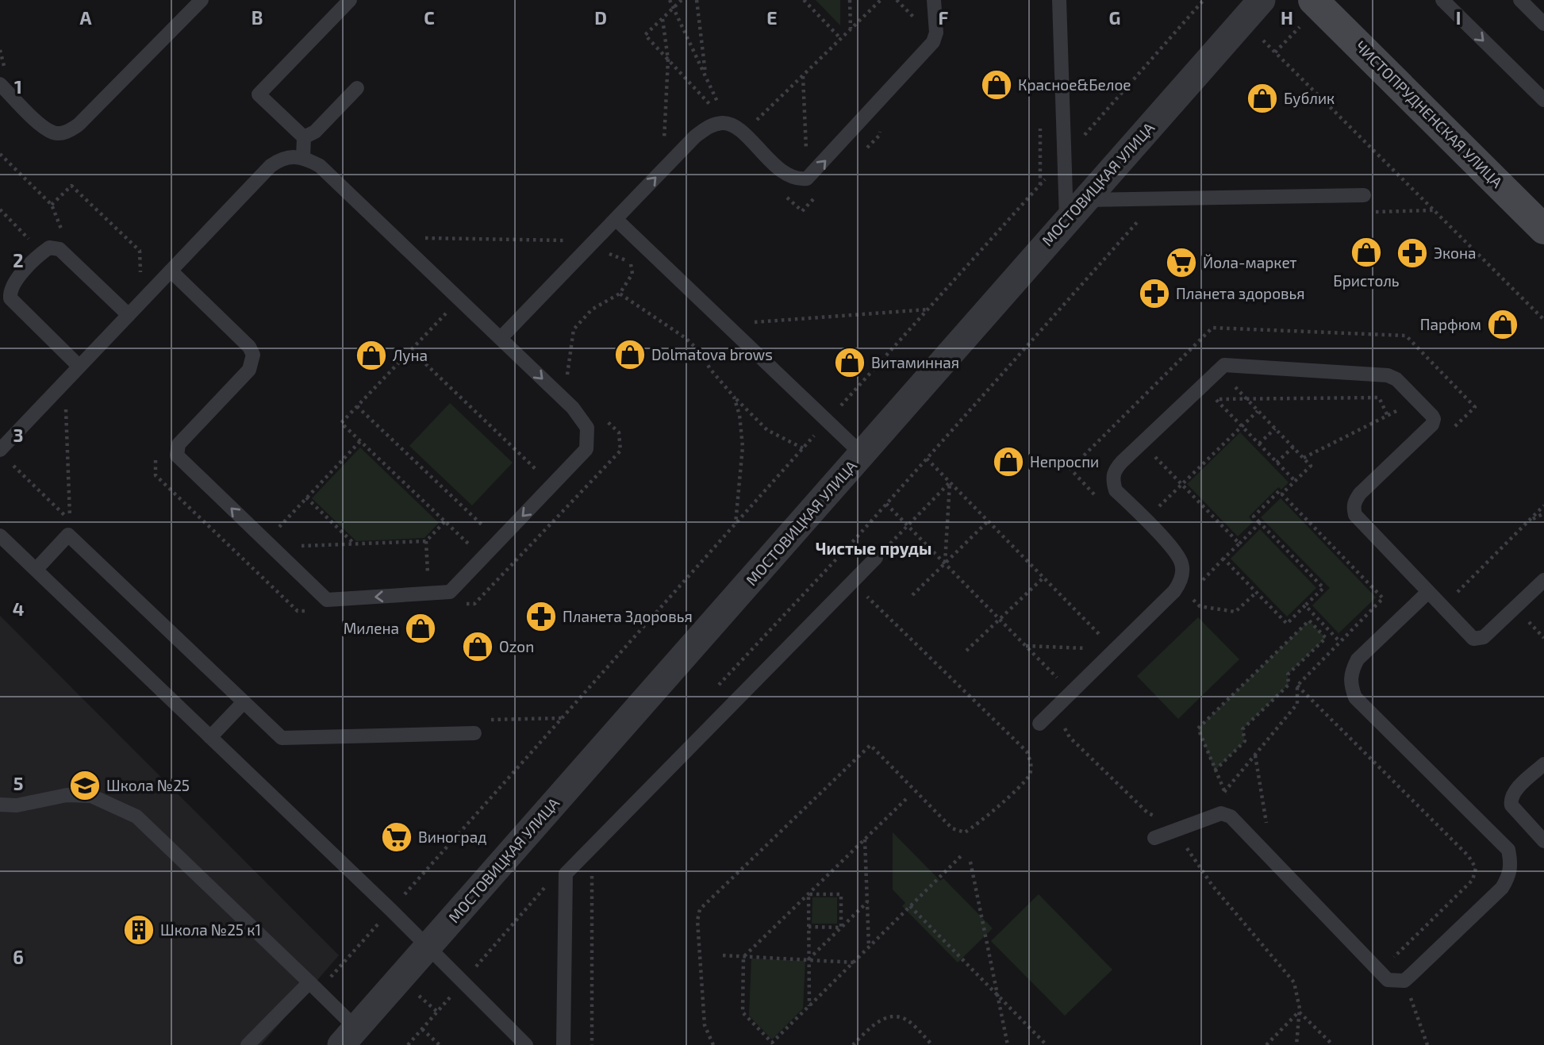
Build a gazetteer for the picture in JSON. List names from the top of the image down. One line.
{"streets":{"main road":["ЧИСТОПРУДНЕНСКАЯ УЛИЦА"],"street":["МОСТОВИЦКАЯ УЛИЦА"]},"districts":["Чистые пруды"],"places":{"shop":["Красное&Белое","Бублик","Бристоль","Парфюм","Dolmatova brows","Луна","Витаминная","Непроспи","Милена","Ozon"],"pharmacy":["Экона","Планета здоровья","Планета Здоровья"],"supermarket":["Йола-маркет","Виноград"],"school or university":["Школа №25"],"building":["Школа №25 к1"]},"grid":{"columns":["A","B","C","D","E","F","G","H","I"],"rows":["1","2","3","4","5","6"]}}
